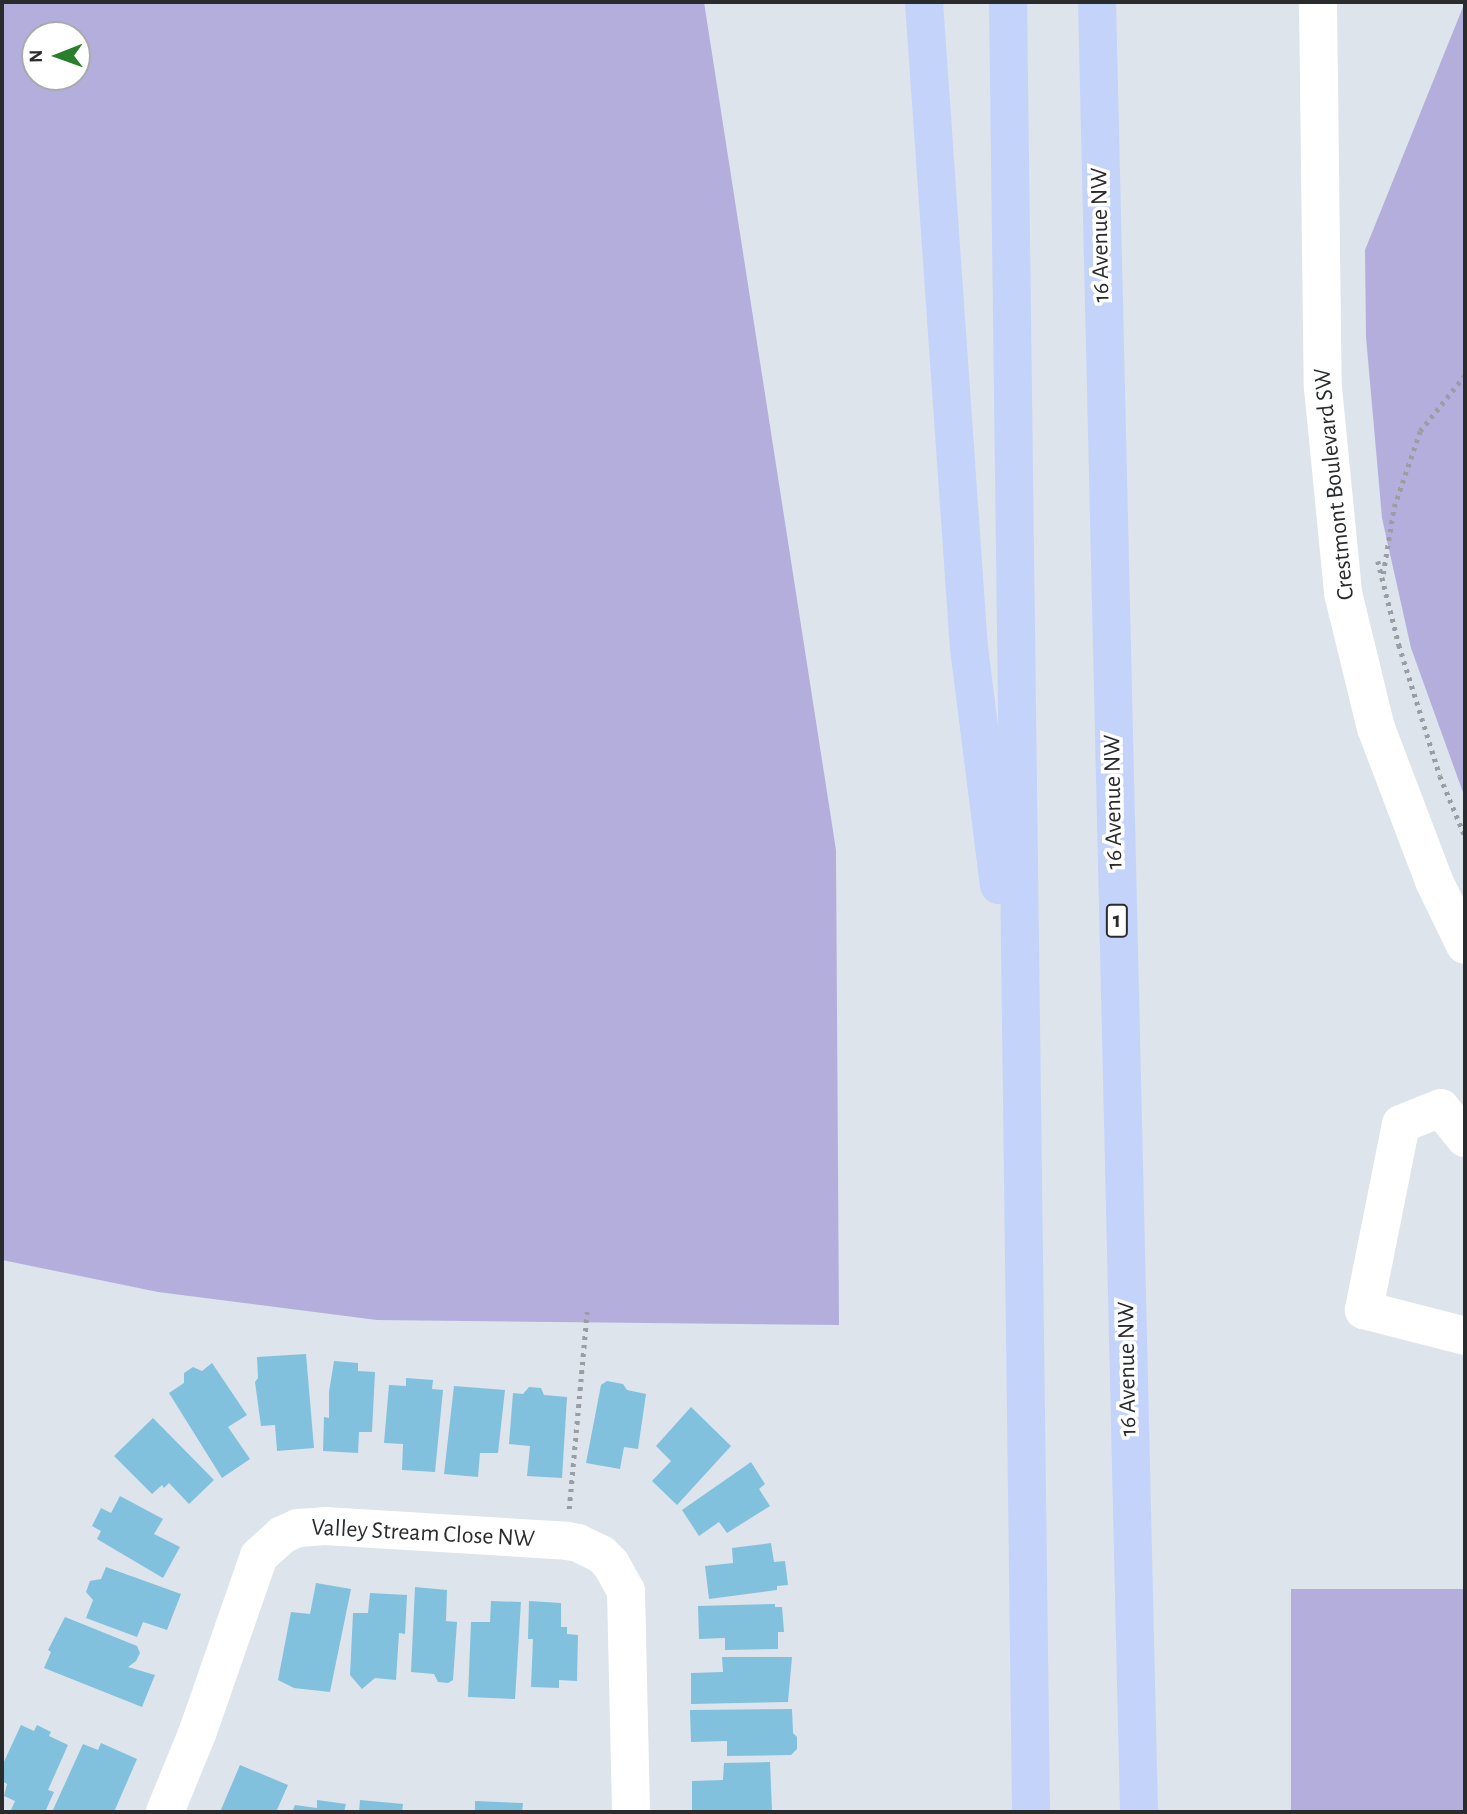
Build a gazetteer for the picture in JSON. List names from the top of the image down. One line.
{"streets":{"highway":["16 Avenue NW","1"],"street":["Crestmont Boulevard SW","Valley Stream Close NW"]},"north":"left"}
